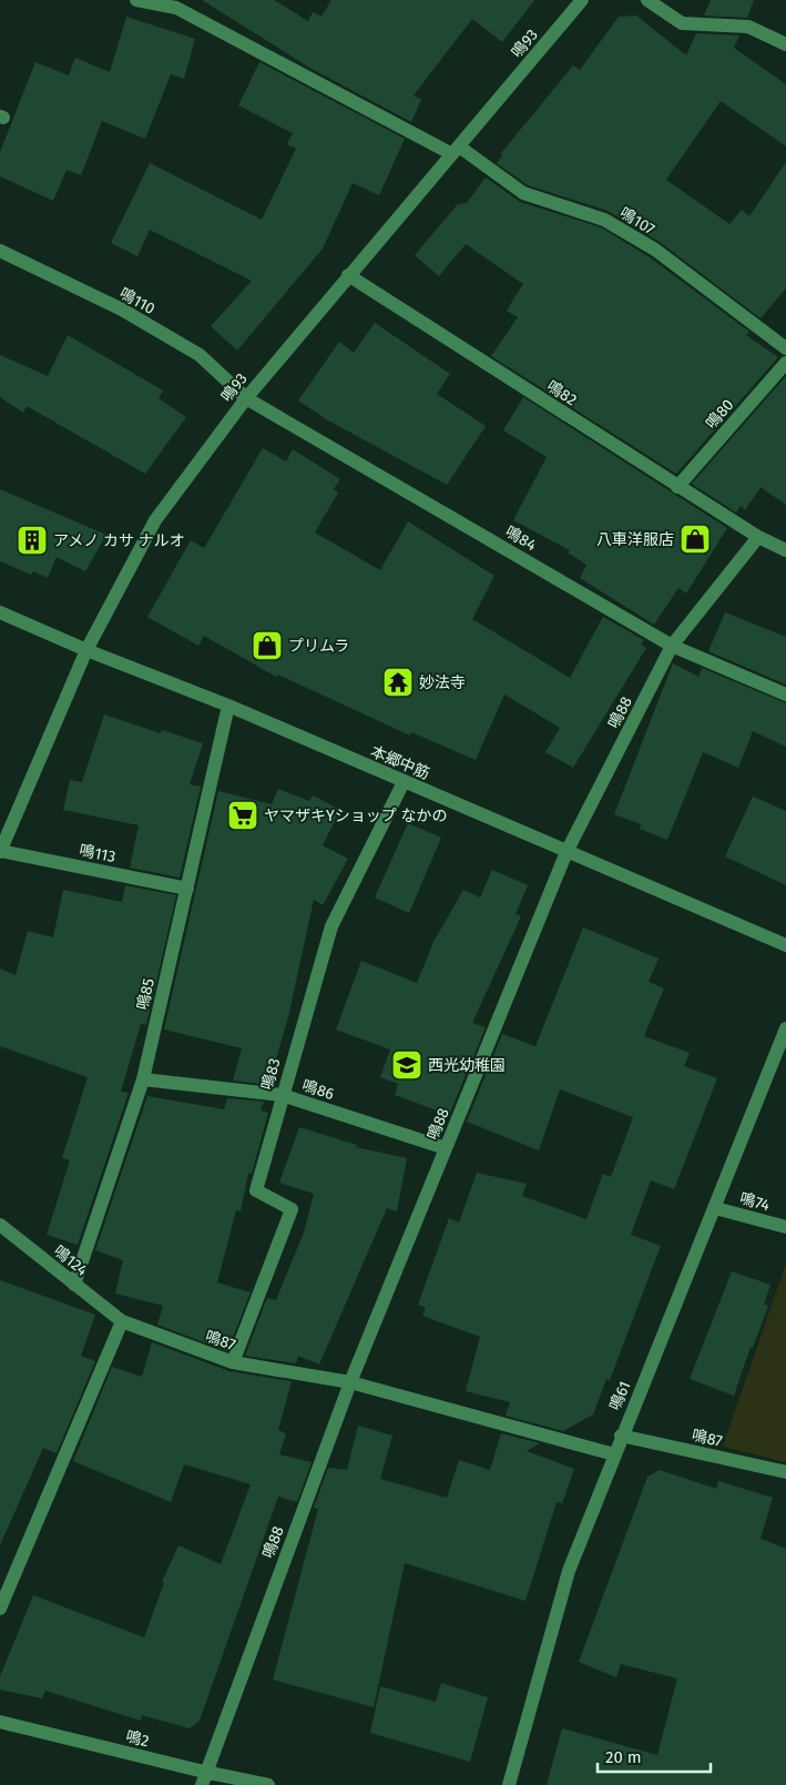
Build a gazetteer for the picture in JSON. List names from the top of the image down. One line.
{"streets":{"street":["鳴93","鳴107","鳴110","鳴82","鳴80","鳴84","鳴88","本郷中筋","鳴113","鳴85","鳴83","鳴86","鳴74","鳴124","鳴87","鳴61","鳴2"]},"crossings":[["鳴93","鳴107"],["鳴93","鳴110"],["鳴93","鳴82"],["鳴93","鳴84"],["鳴93","本郷中筋"],["鳴93","鳴113"],["鳴110","鳴84"],["鳴82","鳴80"],["鳴82","鳴88"],["鳴84","鳴88"],["鳴88","本郷中筋"],["鳴88","鳴86"],["鳴88","鳴87"],["鳴88","鳴2"],["本郷中筋","鳴85"],["本郷中筋","鳴83"],["鳴113","鳴85"],["鳴85","鳴86"],["鳴85","鳴124"],["鳴83","鳴86"],["鳴83","鳴87"],["鳴74","鳴61"],["鳴124","鳴87"],["鳴87","鳴61"]],"places":{"shop":["八車洋服店","プリムラ"],"building":["アメノ カサ ナルオ"],"temple":["妙法寺"],"supermarket":["ヤマザキYショップ なかの"],"school or university":["西光幼稚園"]},"scale_bar":"20 m"}
